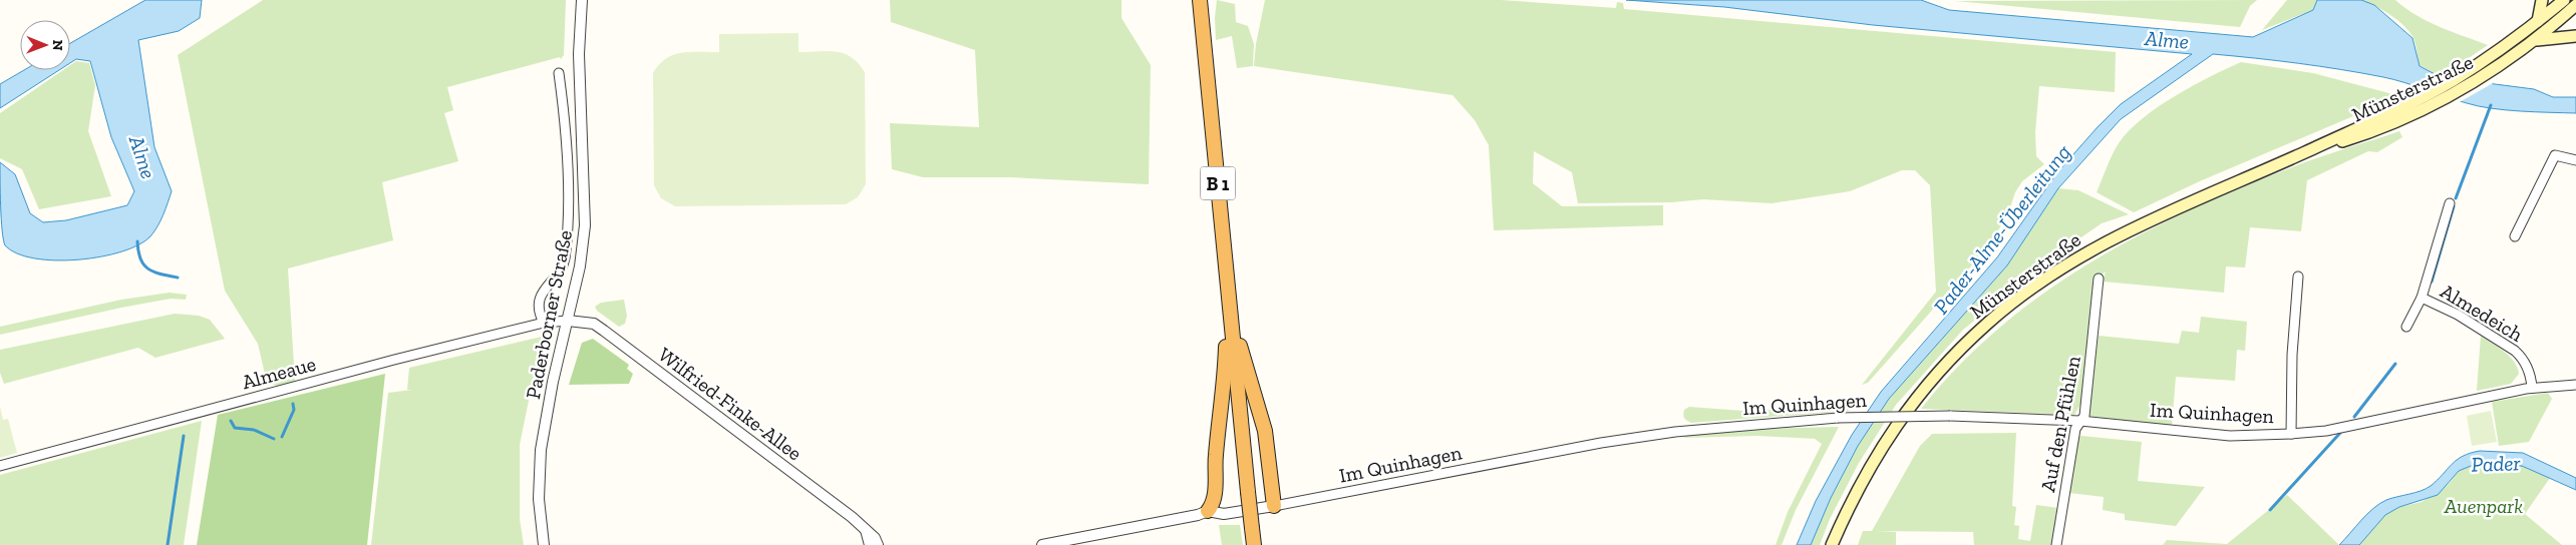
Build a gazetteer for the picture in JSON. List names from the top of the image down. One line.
{"streets":{"highway":["B 1"],"main road":["Münsterstraße"],"street":["Almedeich","Paderborner Straße","Almeaue","Wilfried-Finke-Allee","Im Quinhagen","Auf den Pfühlen"]},"crossings":[["B 1","Im Quinhagen"],["Almedeich","Im Quinhagen"],["Paderborner Straße","Almeaue"],["Paderborner Straße","Wilfried-Finke-Allee"],["Almeaue","Wilfried-Finke-Allee"],["Im Quinhagen","Auf den Pfühlen"]],"water":["Alme","Pader-Alme-Überleitung","Pader"],"parks":["Auenpark"],"north":"right"}
